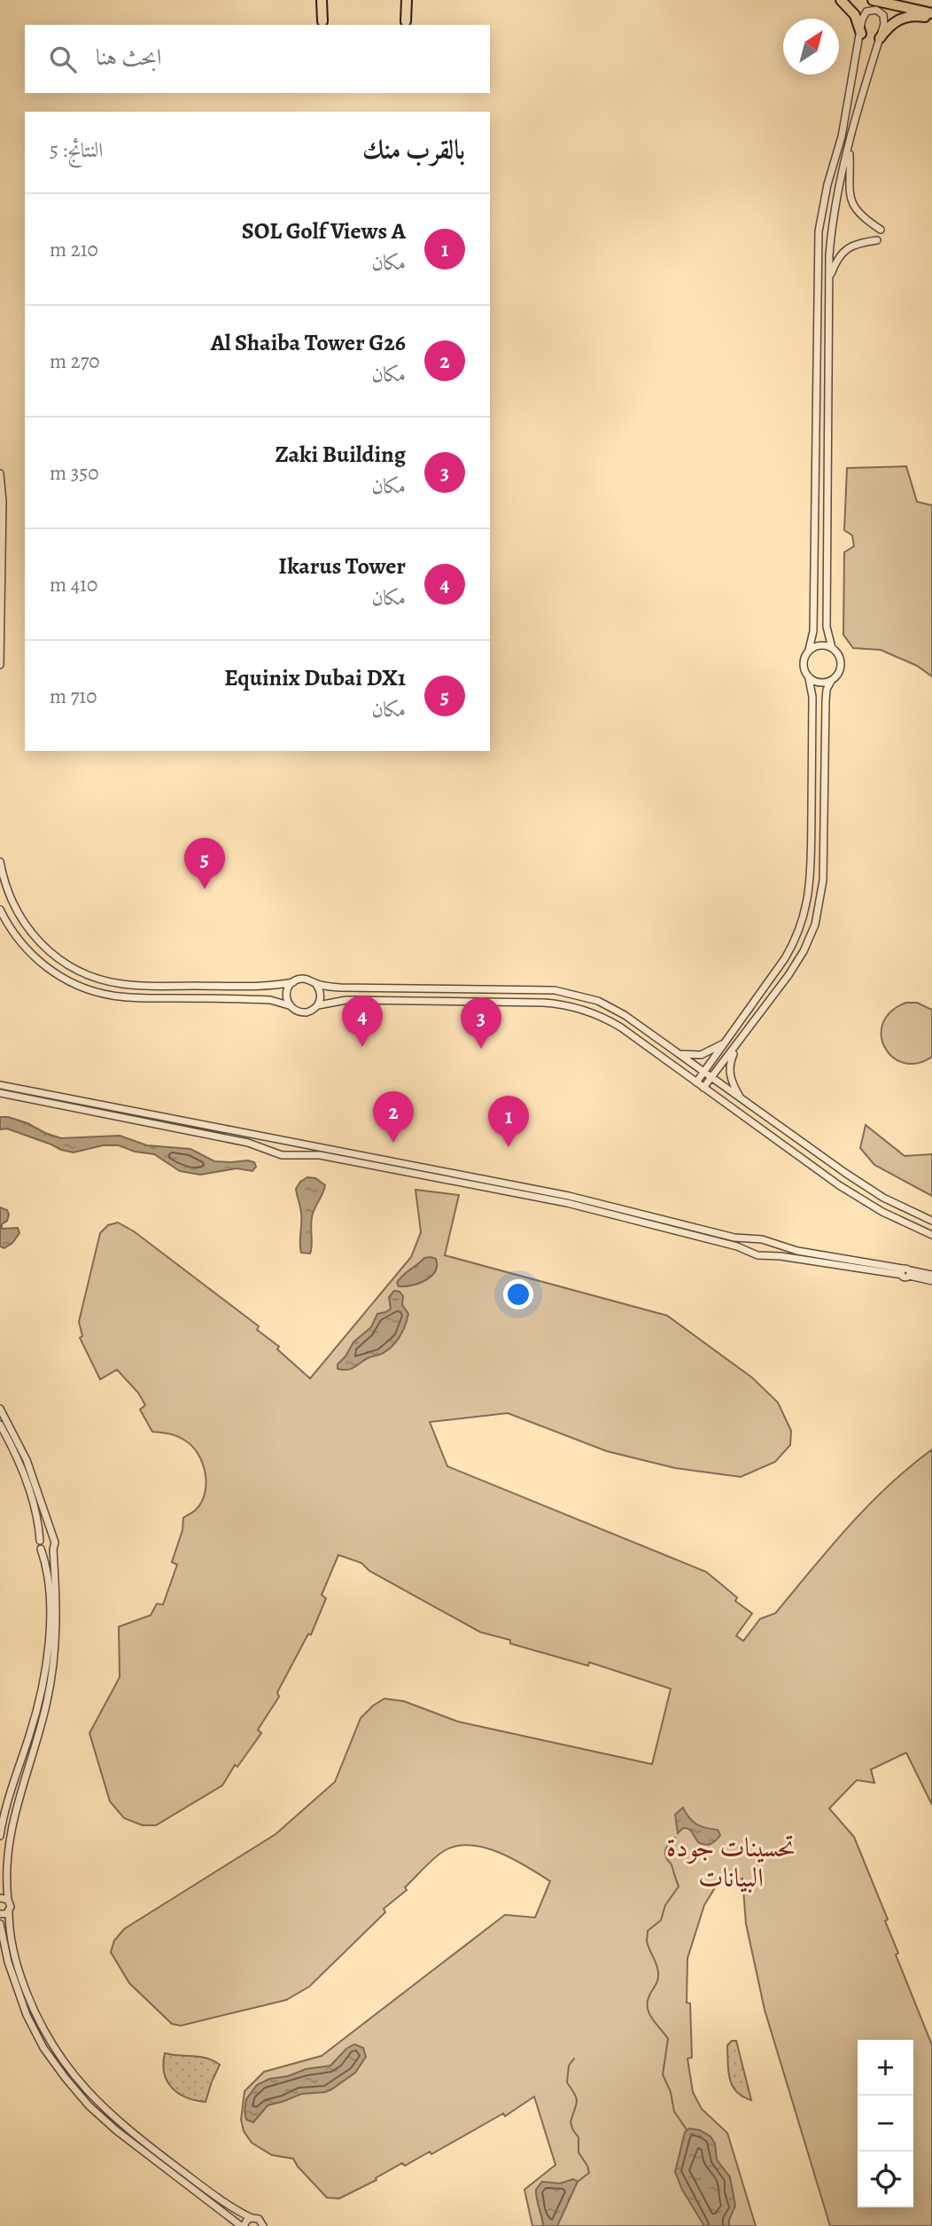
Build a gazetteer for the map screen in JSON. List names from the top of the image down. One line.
{"districts":["تحسينات جودة البيانات"],"north":"top right","page":{"search":"ابحث هنا","heading":["بالقرب منك","النتائج: 5"],"list":[{"mark":"1","name":"SOL Golf Views A","note":"مكان","value":"210 m"},{"mark":"2","name":"Al Shaiba Tower G26","note":"مكان","value":"270 m"},{"mark":"3","name":"Zaki Building","note":"مكان","value":"350 m"},{"mark":"4","name":"Ikarus Tower","note":"مكان","value":"410 m"},{"mark":"5","name":"Equinix Dubai DX1","note":"مكان","value":"710 m"}],"pins":["5","4","3","2","1"],"map_buttons":["+","−"]}}
